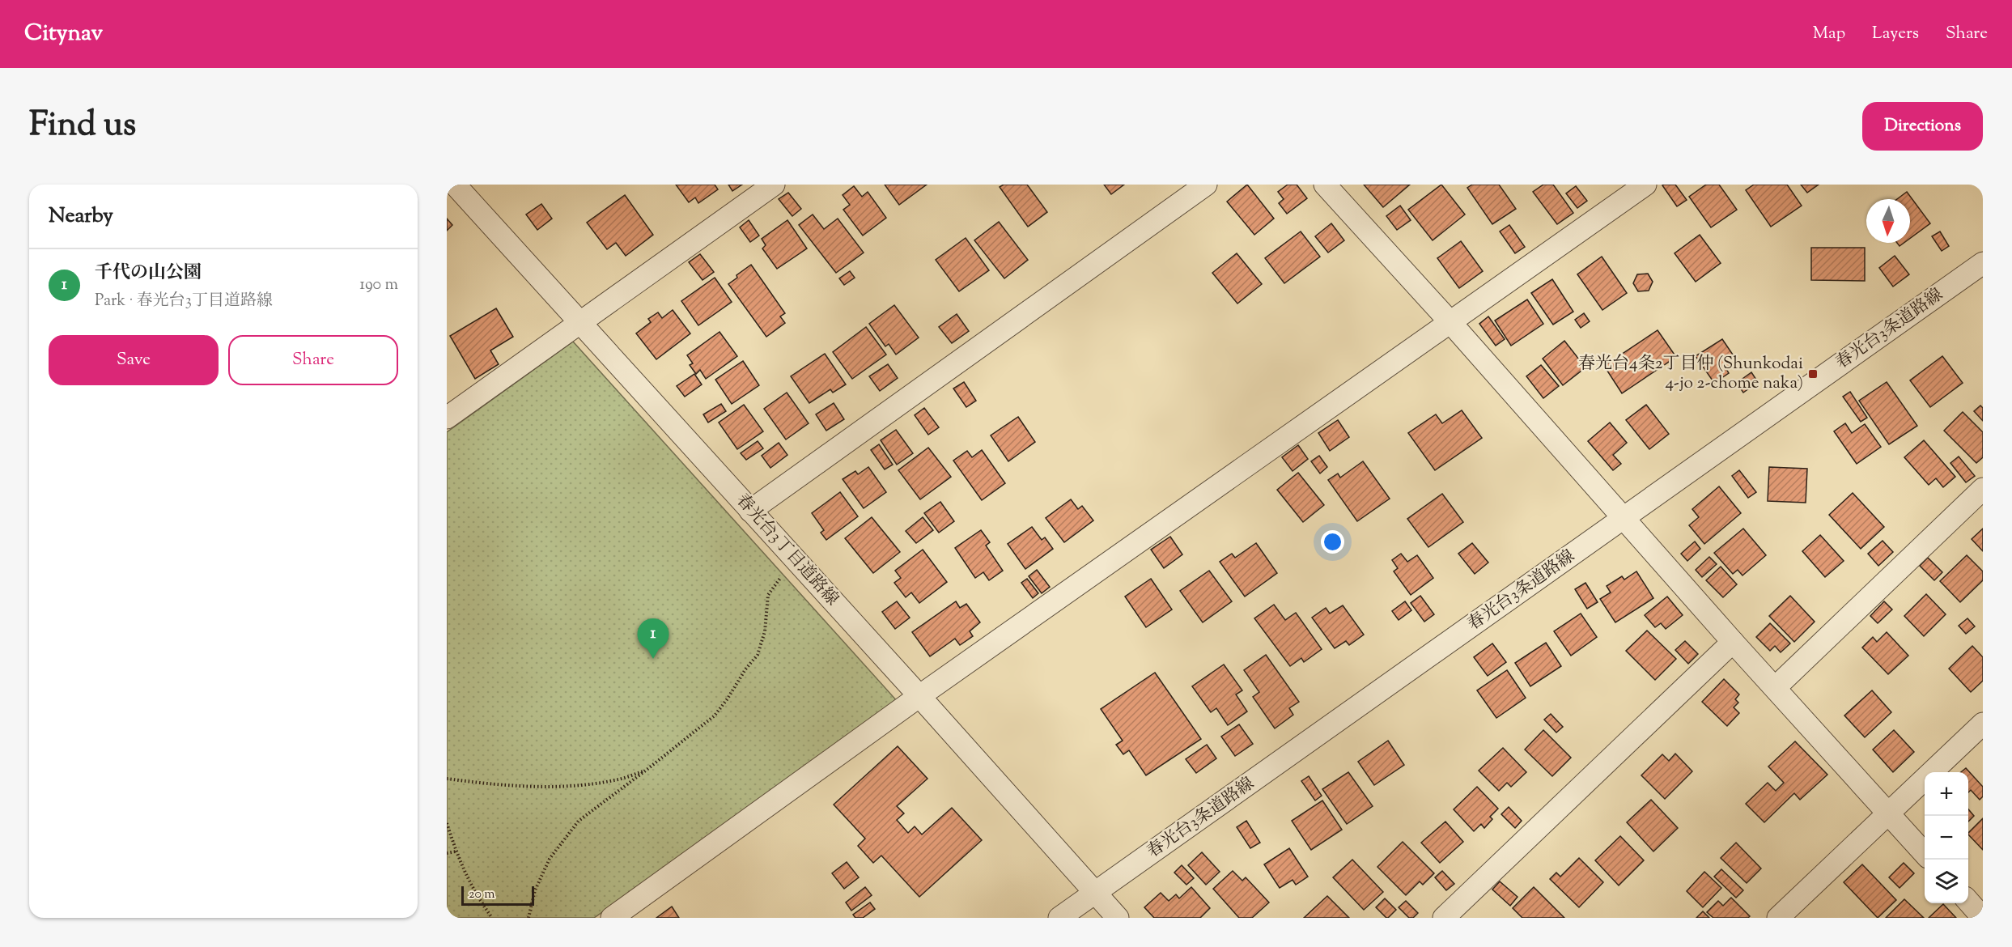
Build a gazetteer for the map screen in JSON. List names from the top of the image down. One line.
{"streets":{"street":["春光台3条道路線","春光台3丁目道路線"]},"crossings":[["春光台3条道路線","春光台3丁目道路線"]],"places":{"transit":["春光台4条2丁目仲 (Shunkodai 4-jo 2-chome naka)"]},"scale_bar":"20 m","north":"bottom","page":{"header":"Citynav","nav":["Map","Layers","Share"],"title":"Find us","buttons":["Directions",["Save","Share"]],"heading":"Nearby","list":[{"mark":"1","name":"千代の山公園","note":"Park · 春光台3丁目道路線","value":"190 m"}],"pins":"1","map_buttons":["+","−"],"scale":"20 m"}}
